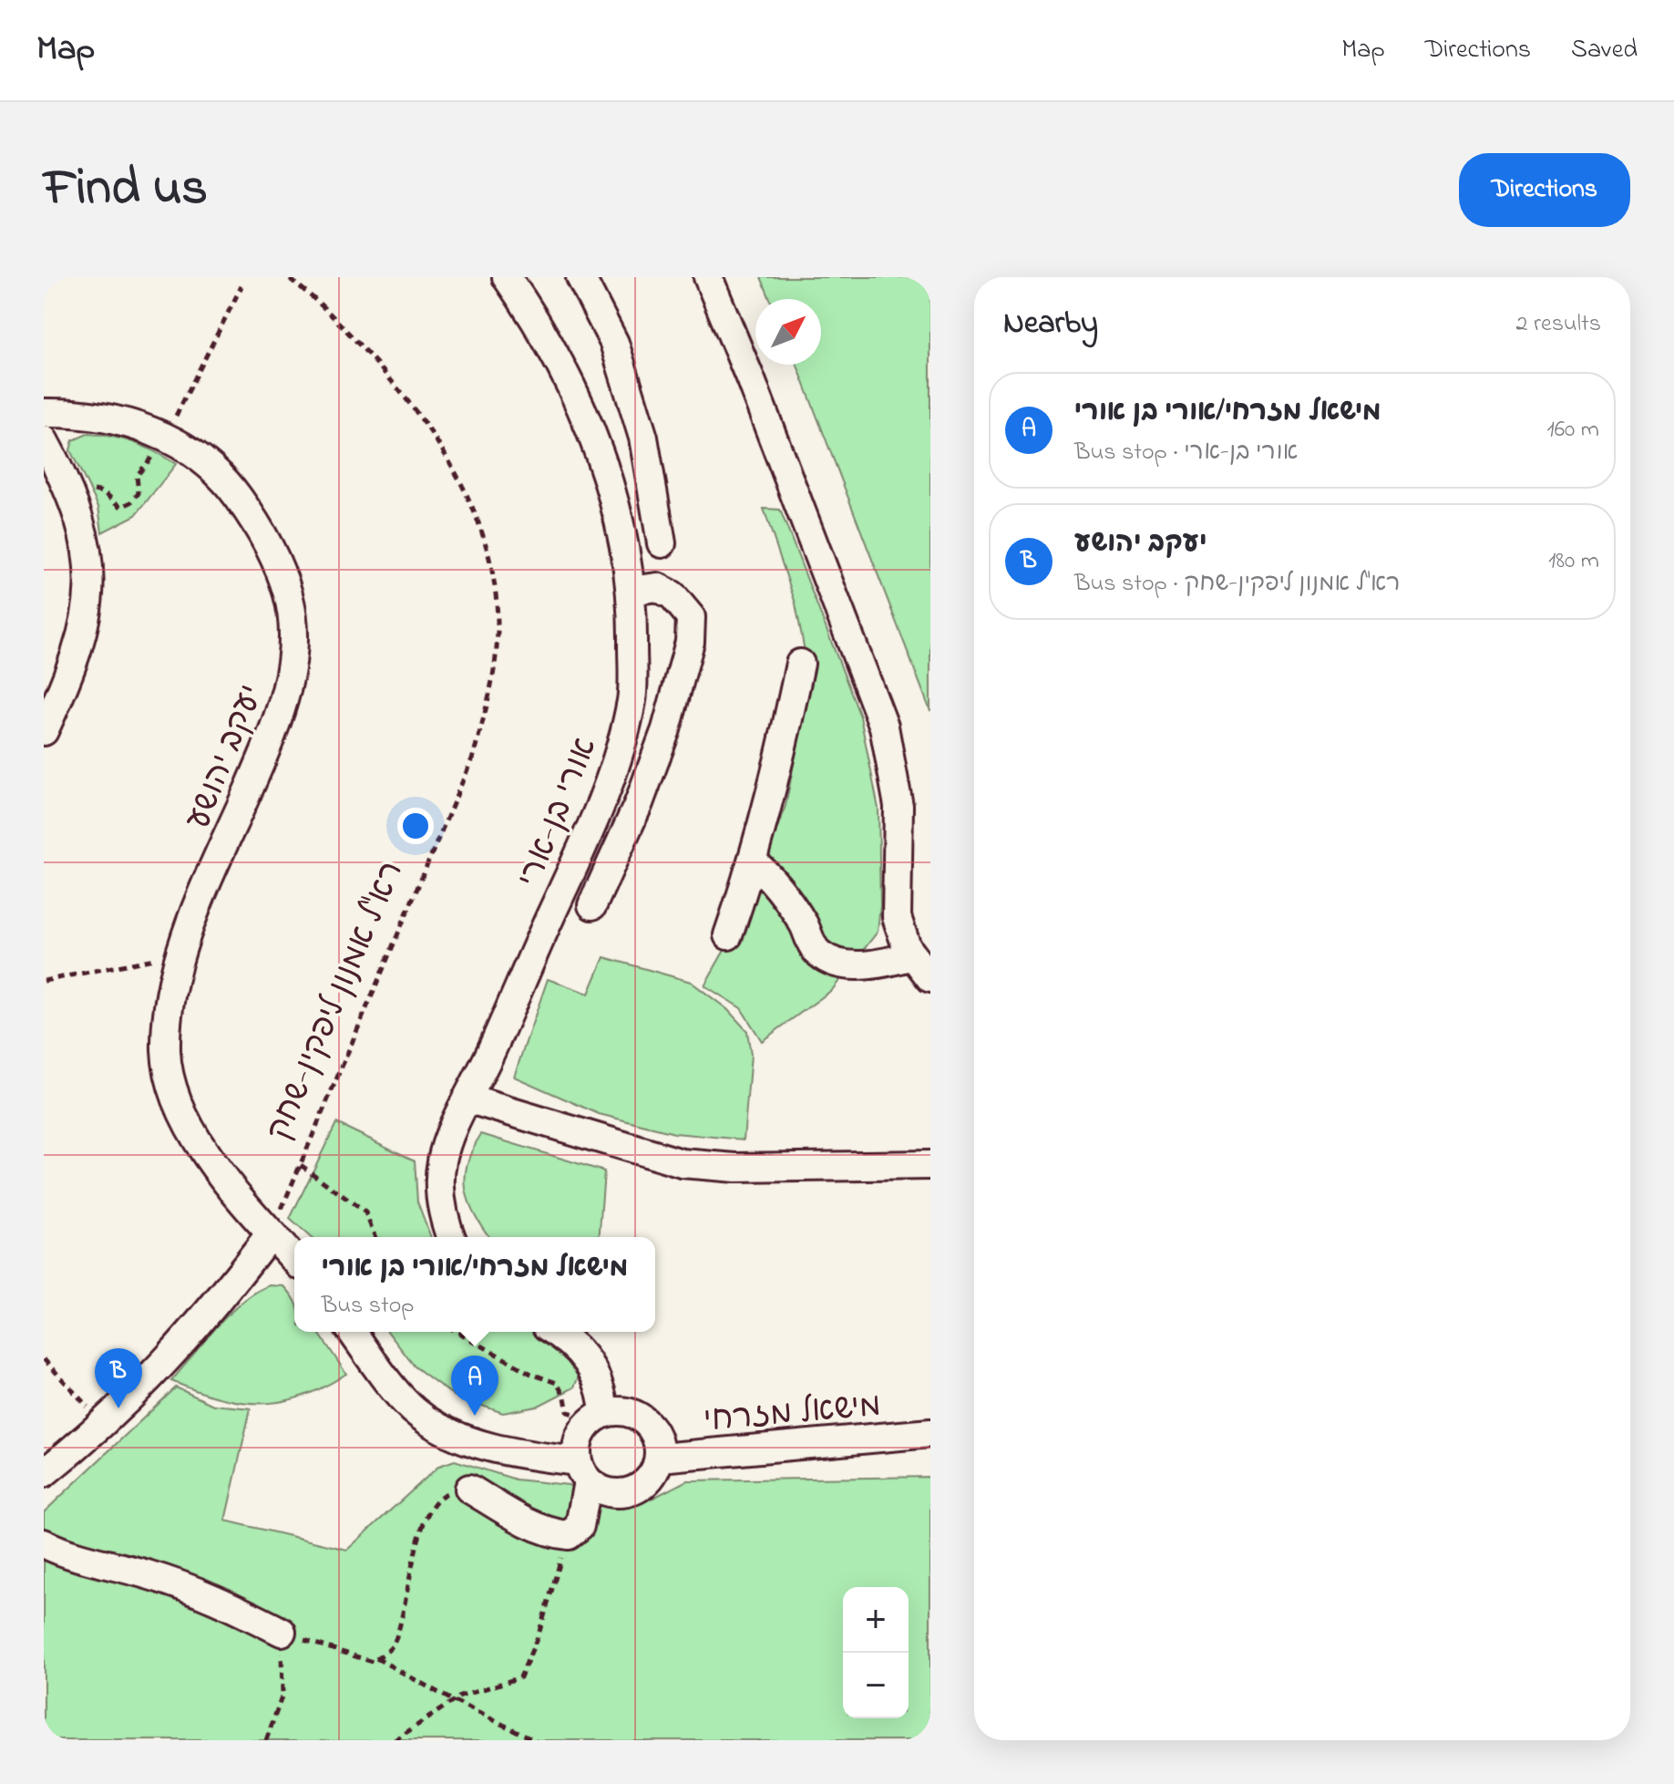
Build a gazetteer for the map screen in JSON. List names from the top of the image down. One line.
{"streets":{"street":["יעקב יהושע","אורי בן-ארי","מישאל מזרחי"],"path":["רא\"ל אמנון ליפקין-שחק"]},"crossings":[["יעקב יהושע","רא\"ל אמנון ליפקין-שחק"]],"north":"top right","page":{"header":"Map","nav":["Map","Directions","Saved"],"title":"Find us","buttons":"Directions","heading":["Nearby","2 results"],"list":[{"mark":"A","name":"מישאל מזרחי/אורי בן אורי","note":"Bus stop · אורי בן-ארי","value":"160 m"},{"mark":"B","name":"יעקב יהושע","note":"Bus stop · רא\"ל אמנון ליפקין-שחק","value":"180 m"}],"popup":["מישאל מזרחי/אורי בן אורי","Bus stop"],"pins":["B","A"],"map_buttons":["+","−"]}}
